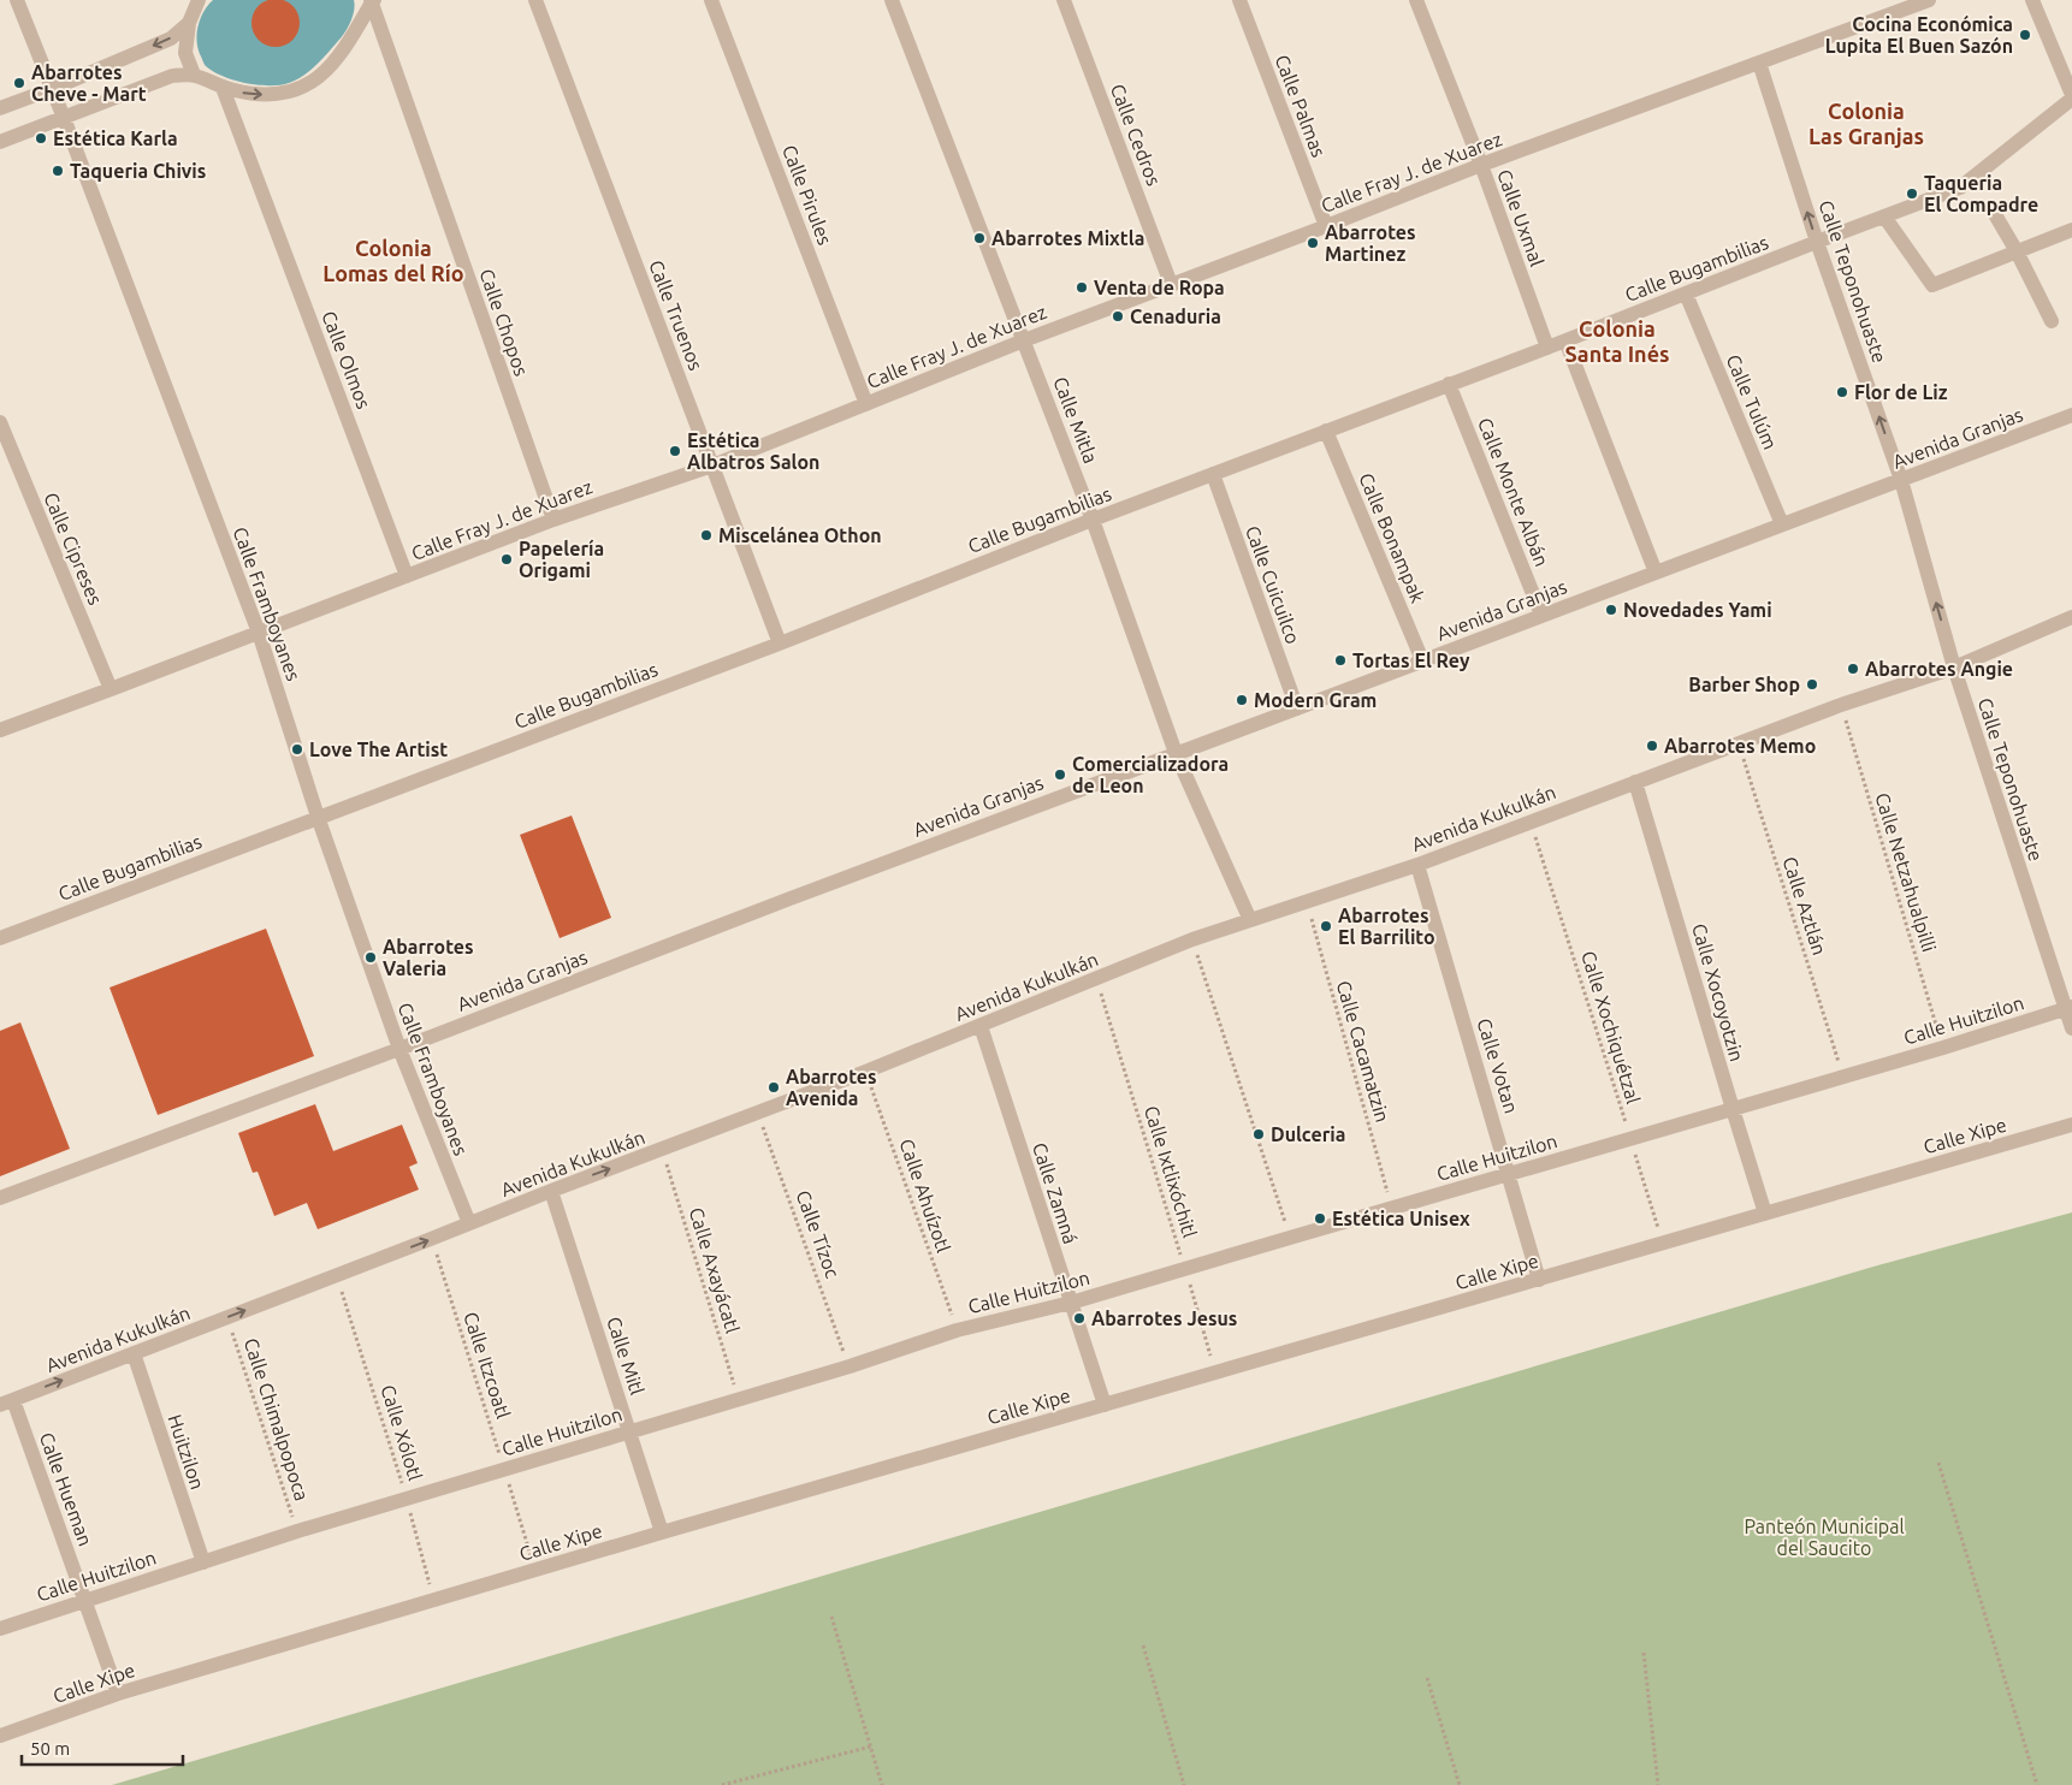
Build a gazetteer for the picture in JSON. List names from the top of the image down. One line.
{"streets":{"street":["Calle Palmas","Calle Cedros","Calle Fray J. de Xuarez","Calle Pirules","Calle Uxmal","Calle Bugambilias","Calle Teponohuaste","Calle Truenos","Calle Chopos","Calle Olmos","Calle Tulúm","Calle Mitla","Avenida Granjas","Calle Monte Albán","Calle Bonampak","Calle Cipreses","Calle Cuicuilco","Calle Framboyanes","Avenida Kukulkán","Calle Xocoyotzin","Calle Huitzilon","Calle Votan","Calle Xipe","Calle Zamná","Calle Mitl","Huitzilon","Calle Hueman"],"path":["Calle Netzahualpilli","Calle Aztlán","Calle Xochiquétzal","Calle Cacamatzin","Calle Ixtlixóchitl","Calle Ahuízotl","Calle Tízoc","Calle Axayácatl","Calle Itzcoatl","Calle Chimalpopoca","Calle Xólotl"]},"crossings":[["Calle Palmas","Calle Fray J. de Xuarez"],["Calle Cedros","Calle Fray J. de Xuarez"],["Calle Fray J. de Xuarez","Calle Pirules"],["Calle Fray J. de Xuarez","Calle Uxmal"],["Calle Fray J. de Xuarez","Calle Teponohuaste"],["Calle Fray J. de Xuarez","Calle Truenos"],["Calle Fray J. de Xuarez","Calle Chopos"],["Calle Fray J. de Xuarez","Calle Olmos"],["Calle Fray J. de Xuarez","Calle Mitla"],["Calle Fray J. de Xuarez","Calle Cipreses"],["Calle Fray J. de Xuarez","Calle Framboyanes"],["Calle Uxmal","Calle Bugambilias"],["Calle Bugambilias","Calle Teponohuaste"],["Calle Bugambilias","Calle Truenos"],["Calle Bugambilias","Calle Tulúm"],["Calle Bugambilias","Calle Mitla"],["Calle Bugambilias","Calle Monte Albán"],["Calle Bugambilias","Calle Bonampak"],["Calle Bugambilias","Calle Cuicuilco"],["Calle Bugambilias","Calle Framboyanes"],["Calle Teponohuaste","Avenida Granjas"],["Calle Teponohuaste","Avenida Kukulkán"],["Calle Teponohuaste","Calle Huitzilon"],["Calle Tulúm","Avenida Granjas"],["Calle Mitla","Avenida Granjas"],["Calle Mitla","Avenida Kukulkán"],["Avenida Granjas","Calle Monte Albán"],["Avenida Granjas","Calle Bonampak"],["Avenida Granjas","Calle Cuicuilco"],["Avenida Granjas","Calle Framboyanes"],["Calle Framboyanes","Avenida Kukulkán"],["Avenida Kukulkán","Calle Netzahualpilli"],["Avenida Kukulkán","Calle Aztlán"],["Avenida Kukulkán","Calle Xocoyotzin"],["Avenida Kukulkán","Calle Xochiquétzal"],["Avenida Kukulkán","Calle Cacamatzin"],["Avenida Kukulkán","Calle Votan"],["Avenida Kukulkán","Calle Ixtlixóchitl"],["Avenida Kukulkán","Calle Zamná"],["Avenida Kukulkán","Calle Ahuízotl"],["Avenida Kukulkán","Calle Tízoc"],["Avenida Kukulkán","Calle Axayácatl"],["Avenida Kukulkán","Calle Mitl"],["Avenida Kukulkán","Calle Itzcoatl"],["Avenida Kukulkán","Calle Chimalpopoca"],["Avenida Kukulkán","Calle Xólotl"],["Avenida Kukulkán","Huitzilon"],["Avenida Kukulkán","Calle Hueman"],["Calle Netzahualpilli","Calle Huitzilon"],["Calle Aztlán","Calle Huitzilon"],["Calle Xocoyotzin","Calle Huitzilon"],["Calle Xocoyotzin","Calle Xipe"],["Calle Huitzilon","Calle Xochiquétzal"],["Calle Huitzilon","Calle Cacamatzin"],["Calle Huitzilon","Calle Votan"],["Calle Huitzilon","Calle Ixtlixóchitl"],["Calle Huitzilon","Calle Zamná"],["Calle Huitzilon","Calle Ahuízotl"],["Calle Huitzilon","Calle Tízoc"],["Calle Huitzilon","Calle Axayácatl"],["Calle Huitzilon","Calle Mitl"],["Calle Huitzilon","Calle Itzcoatl"],["Calle Huitzilon","Calle Chimalpopoca"],["Calle Huitzilon","Calle Xólotl"],["Calle Huitzilon","Huitzilon"],["Calle Huitzilon","Calle Hueman"],["Calle Xochiquétzal","Calle Xipe"],["Calle Votan","Calle Xipe"],["Calle Xipe","Calle Ixtlixóchitl"],["Calle Xipe","Calle Zamná"],["Calle Xipe","Calle Mitl"],["Calle Xipe","Calle Itzcoatl"],["Calle Xipe","Calle Xólotl"],["Calle Xipe","Calle Hueman"]],"one_way":["Calle Teponohuaste"],"districts":["Colonia Las Granjas","Colonia Lomas del Río","Colonia Santa Inés"],"parks":["Panteón Municipal del Saucito"],"places":["Cocina Económica Lupita El Buen Sazón","Abarrotes Cheve - Mart","Estética Karla","Taqueria Chivis","Taqueria El Compadre","Abarrotes Mixtla","Abarrotes Martinez","Venta de Ropa","Cenaduria","Flor de Liz","Estética Albatros Salon","Miscelánea Othon","Papelería Origami","Novedades Yami","Tortas El Rey","Abarrotes Angie","Barber Shop","Modern Gram","Abarrotes Memo","Love The Artist","Comercializadora de Leon","Abarrotes El Barrilito","Abarrotes Valeria","Abarrotes Avenida","Dulceria","Estética Unisex","Abarrotes Jesus"],"scale_bar":"50 m"}
